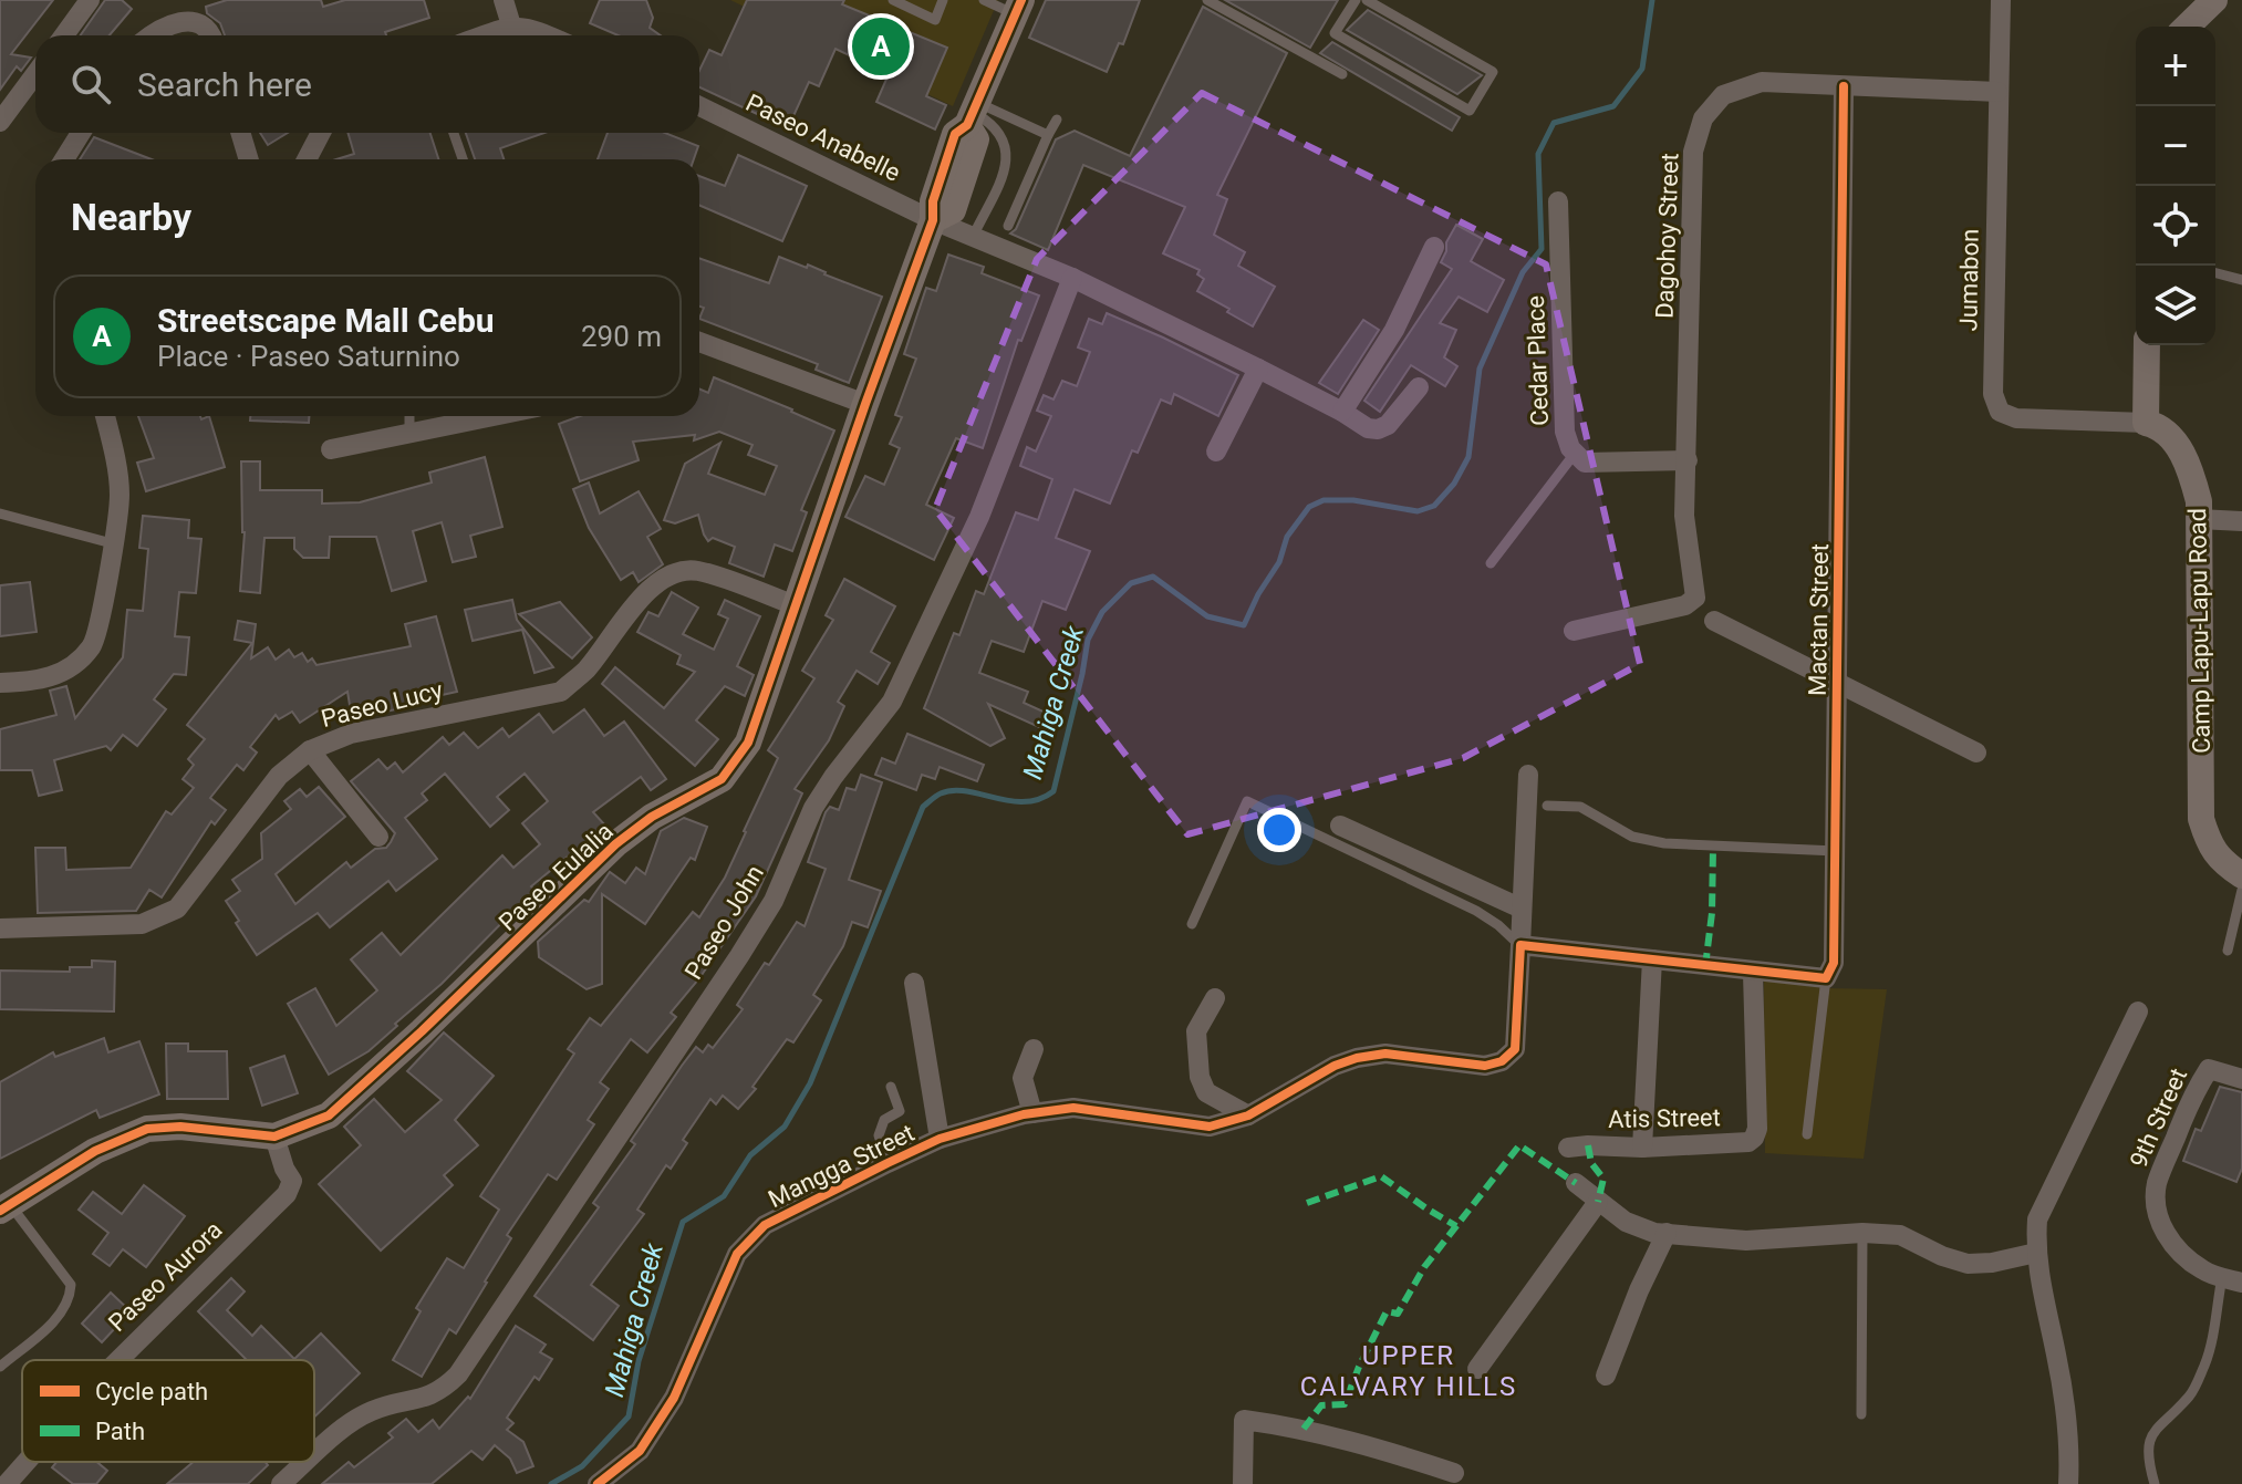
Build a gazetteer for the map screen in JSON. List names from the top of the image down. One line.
{"streets":{"street":["Paseo Anabelle","Dagohoy Street","Jumabon","Cedar Place","Mactan Street","Camp Lapu-Lapu Road","Paseo Lucy","Paseo Eulalia","Paseo John","Atis Street","9th Street","Mangga Street","Paseo Aurora"]},"crossings":[["Paseo Anabelle","Paseo Eulalia"],["Paseo Anabelle","Paseo John"],["Dagohoy Street","Jumabon"],["Dagohoy Street","Cedar Place"],["Dagohoy Street","Mactan Street"],["Jumabon","Camp Lapu-Lapu Road"],["Paseo Lucy","Paseo Eulalia"],["Paseo Eulalia","Paseo Aurora"]],"districts":["UPPER CALVARY HILLS"],"water":["Mahiga Creek"],"legend":["Cycle path","Path"],"page":{"pins":"A","map_buttons":["+","−"],"search":"Search here","heading":"Nearby","list":[{"mark":"A","name":"Streetscape Mall Cebu","note":"Place · Paseo Saturnino","value":"290 m"}]}}
